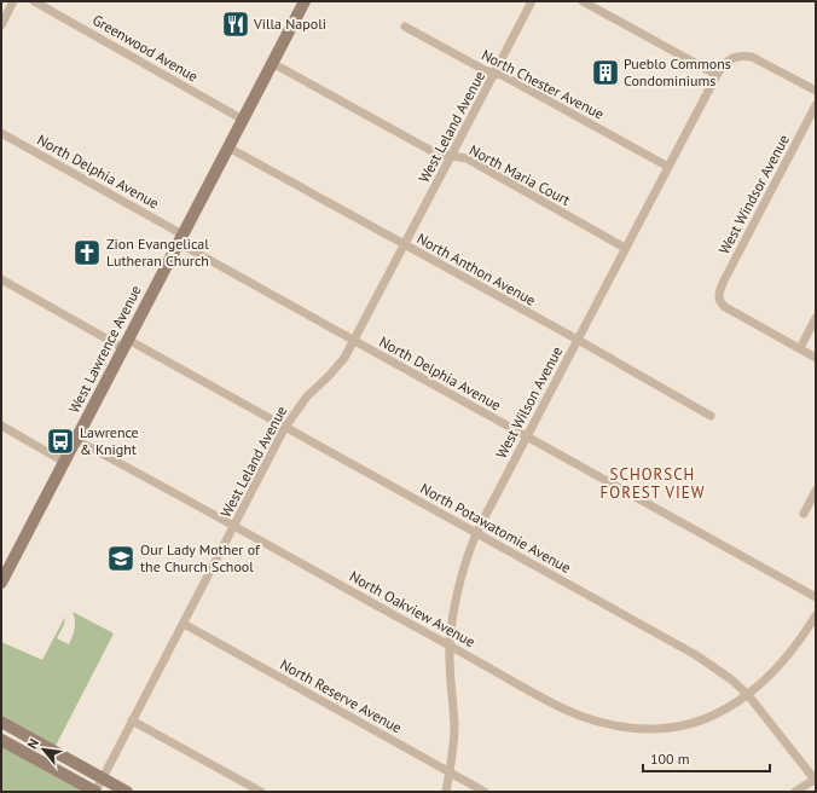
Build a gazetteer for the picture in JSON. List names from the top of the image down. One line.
{"streets":{"main road":["West Lawrence Avenue"],"street":["Greenwood Avenue","North Chester Avenue","West Leland Avenue","North Delphia Avenue","North Maria Court","West Windsor Avenue","North Anthon Avenue","West Wilson Avenue","North Potawatomie Avenue","North Oakview Avenue","North Reserve Avenue"]},"crossings":[["Greenwood Avenue","West Lawrence Avenue"],["North Chester Avenue","West Leland Avenue"],["North Chester Avenue","West Wilson Avenue"],["West Leland Avenue","North Delphia Avenue"],["West Leland Avenue","North Maria Court"],["West Leland Avenue","North Anthon Avenue"],["West Leland Avenue","North Potawatomie Avenue"],["West Leland Avenue","North Oakview Avenue"],["West Leland Avenue","North Reserve Avenue"],["North Delphia Avenue","West Lawrence Avenue"],["North Delphia Avenue","West Wilson Avenue"],["North Maria Court","West Lawrence Avenue"],["North Maria Court","West Wilson Avenue"],["North Anthon Avenue","West Lawrence Avenue"],["North Anthon Avenue","West Wilson Avenue"],["West Lawrence Avenue","North Potawatomie Avenue"],["West Lawrence Avenue","North Oakview Avenue"],["West Wilson Avenue","North Potawatomie Avenue"],["West Wilson Avenue","North Oakview Avenue"],["West Wilson Avenue","North Reserve Avenue"],["North Potawatomie Avenue","North Oakview Avenue"]],"districts":["SCHORSCH FOREST VIEW"],"places":{"restaurant":["Villa Napoli"],"building":["Pueblo Commons Condominiums"],"church":["Zion Evangelical Lutheran Church"],"bus stop":["Lawrence & Knight"],"school or university":["Our Lady Mother of the Church School"]},"scale_bar":"100 m","north":"top left"}
